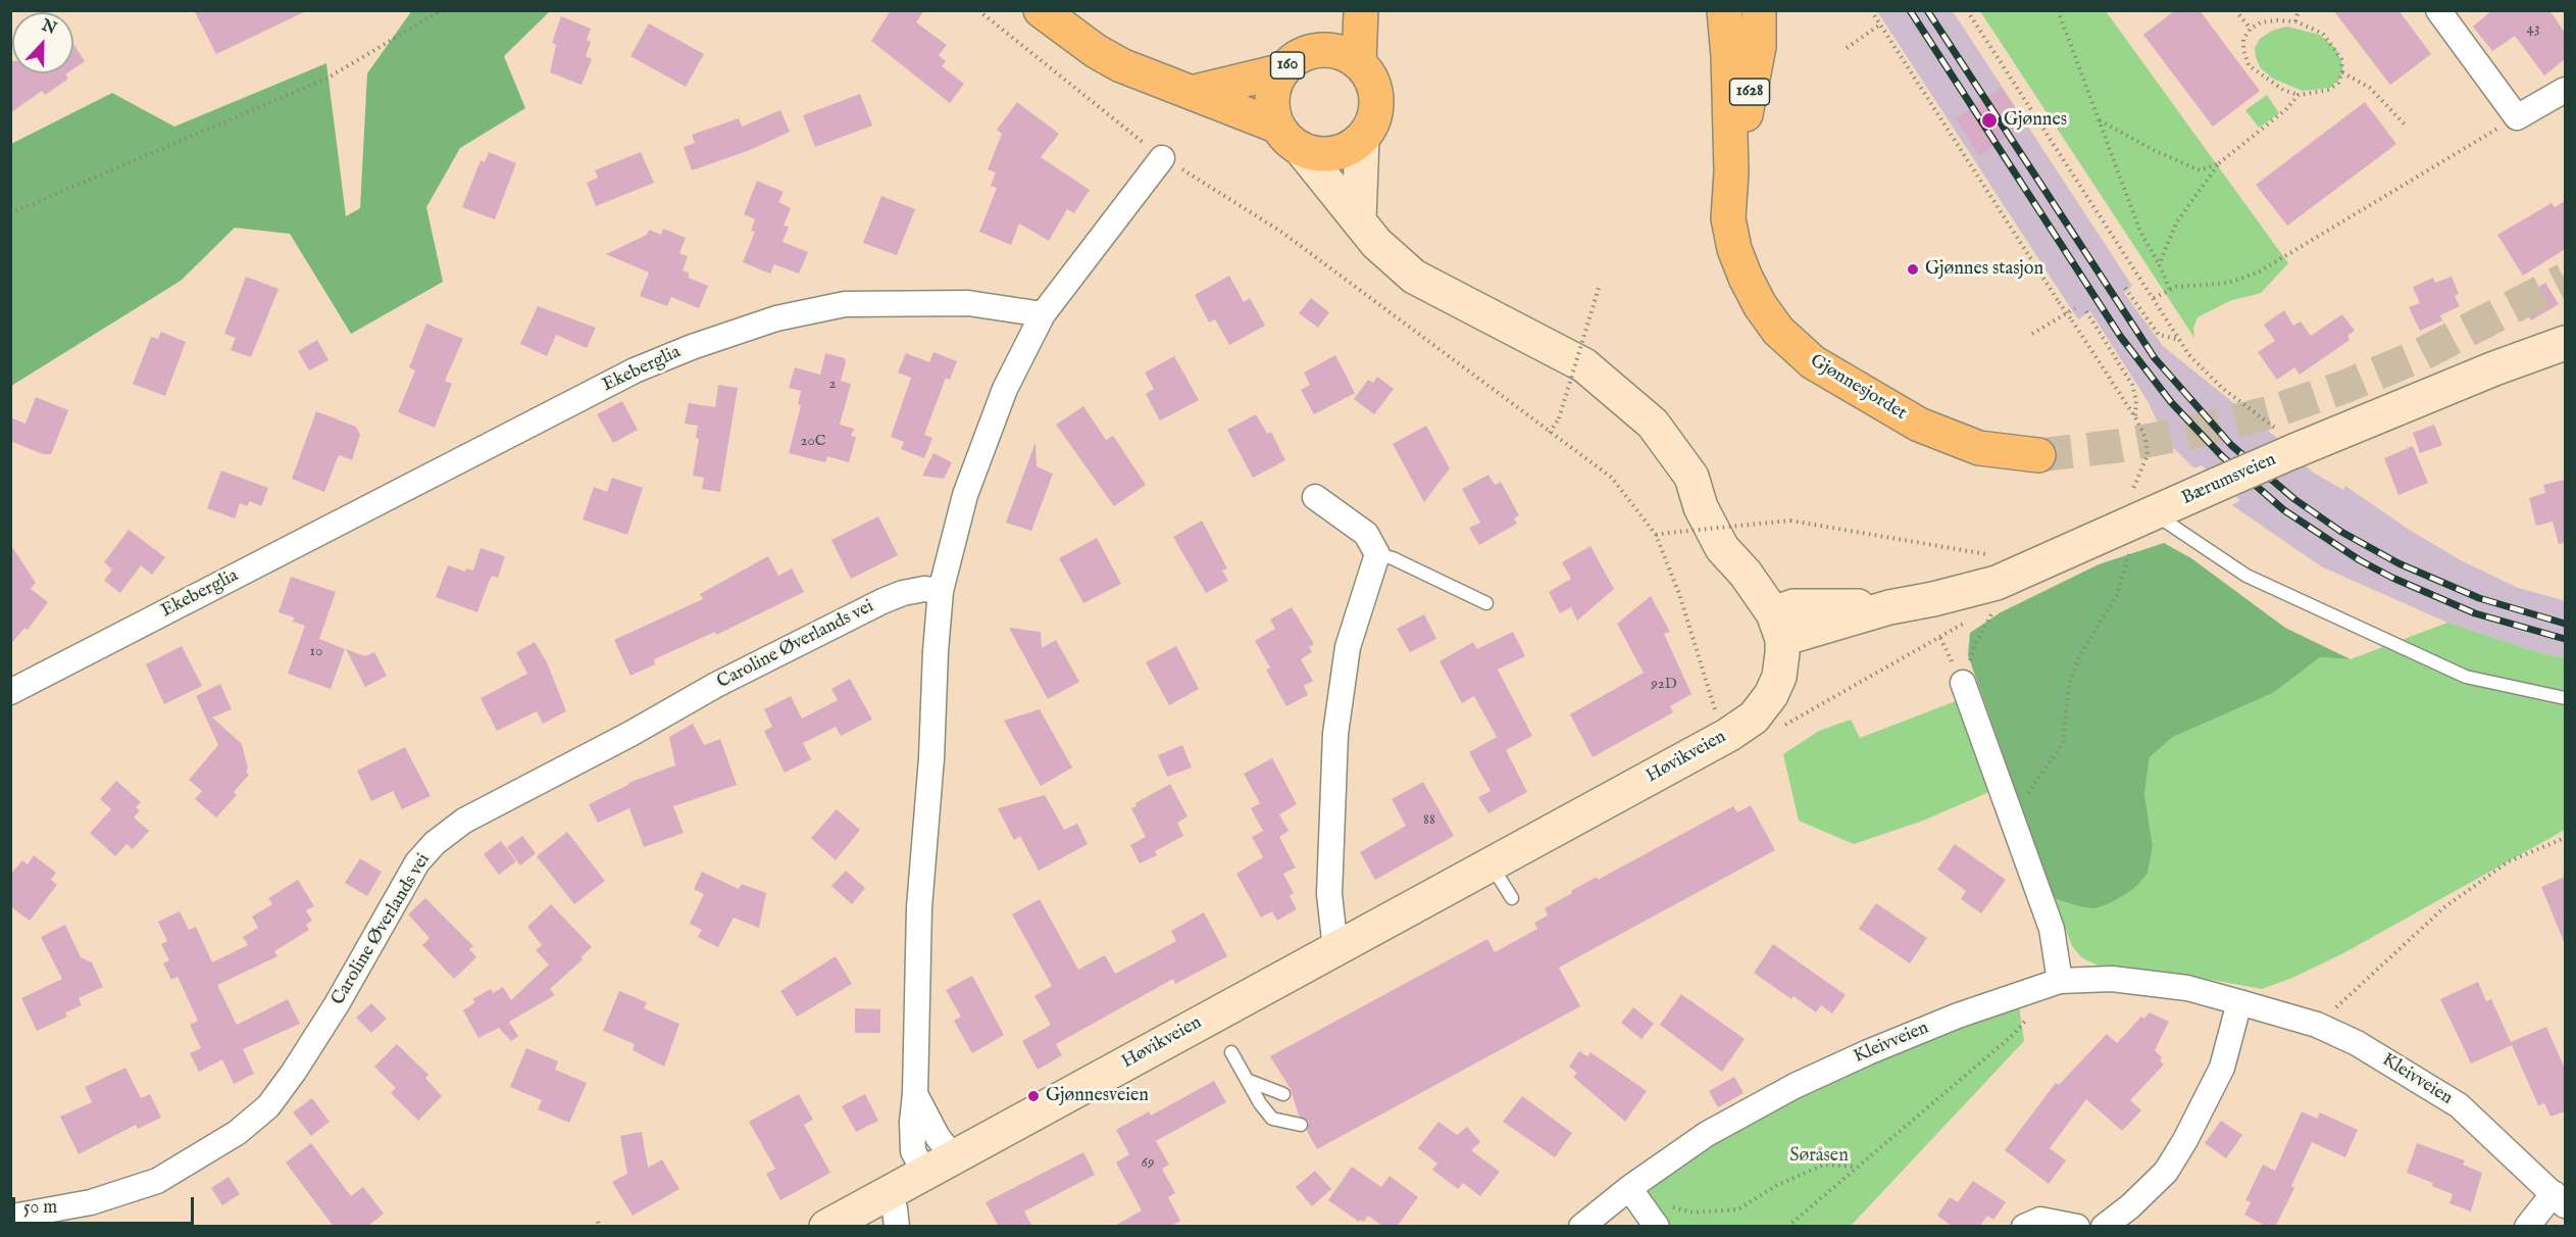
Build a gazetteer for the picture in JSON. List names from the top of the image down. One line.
{"streets":{"main road":["160","1628","Gjønnesjordet","Bærumsveien","Høvikveien"],"street":["Ekeberglia","Caroline Øverlands vei","Kleivveien"]},"crossings":[["Bærumsveien","Høvikveien"]],"parks":["Søråsen"],"places":["Gjønnes","Gjønnes stasjon","Gjønnesveien"],"house_numbers":["43","2","20C","10","92D","88","69"],"scale_bar":"50 m","north":"top"}
